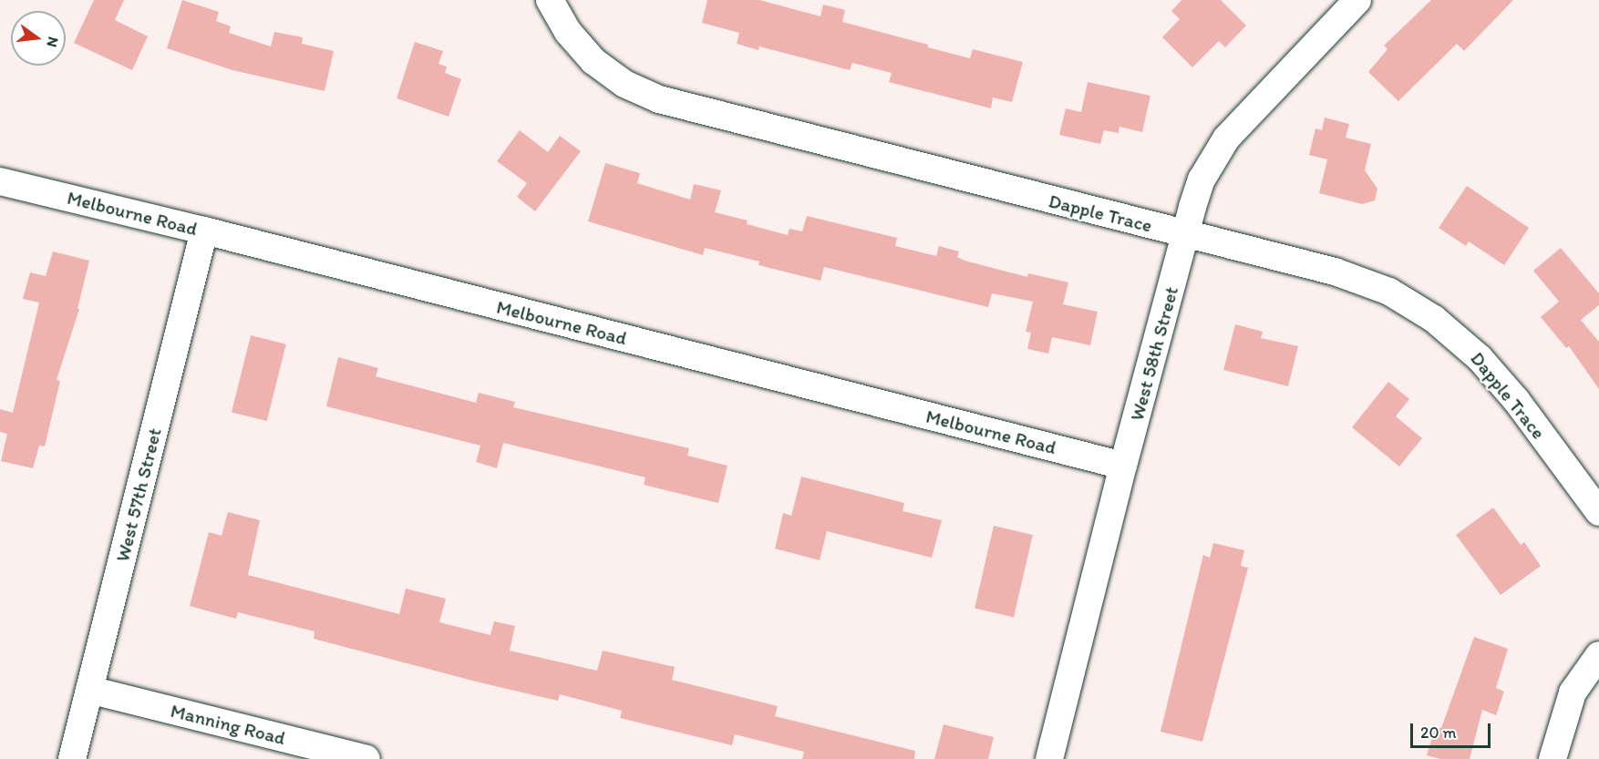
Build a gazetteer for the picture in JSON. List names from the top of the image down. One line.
{"streets":{"street":["Melbourne Road","Dapple Trace","West 58th Street","West 57th Street","Manning Road"]},"crossings":[["Melbourne Road","West 58th Street"],["Melbourne Road","West 57th Street"],["Dapple Trace","West 58th Street"],["West 57th Street","Manning Road"]],"scale_bar":"20 m","north":"right"}
